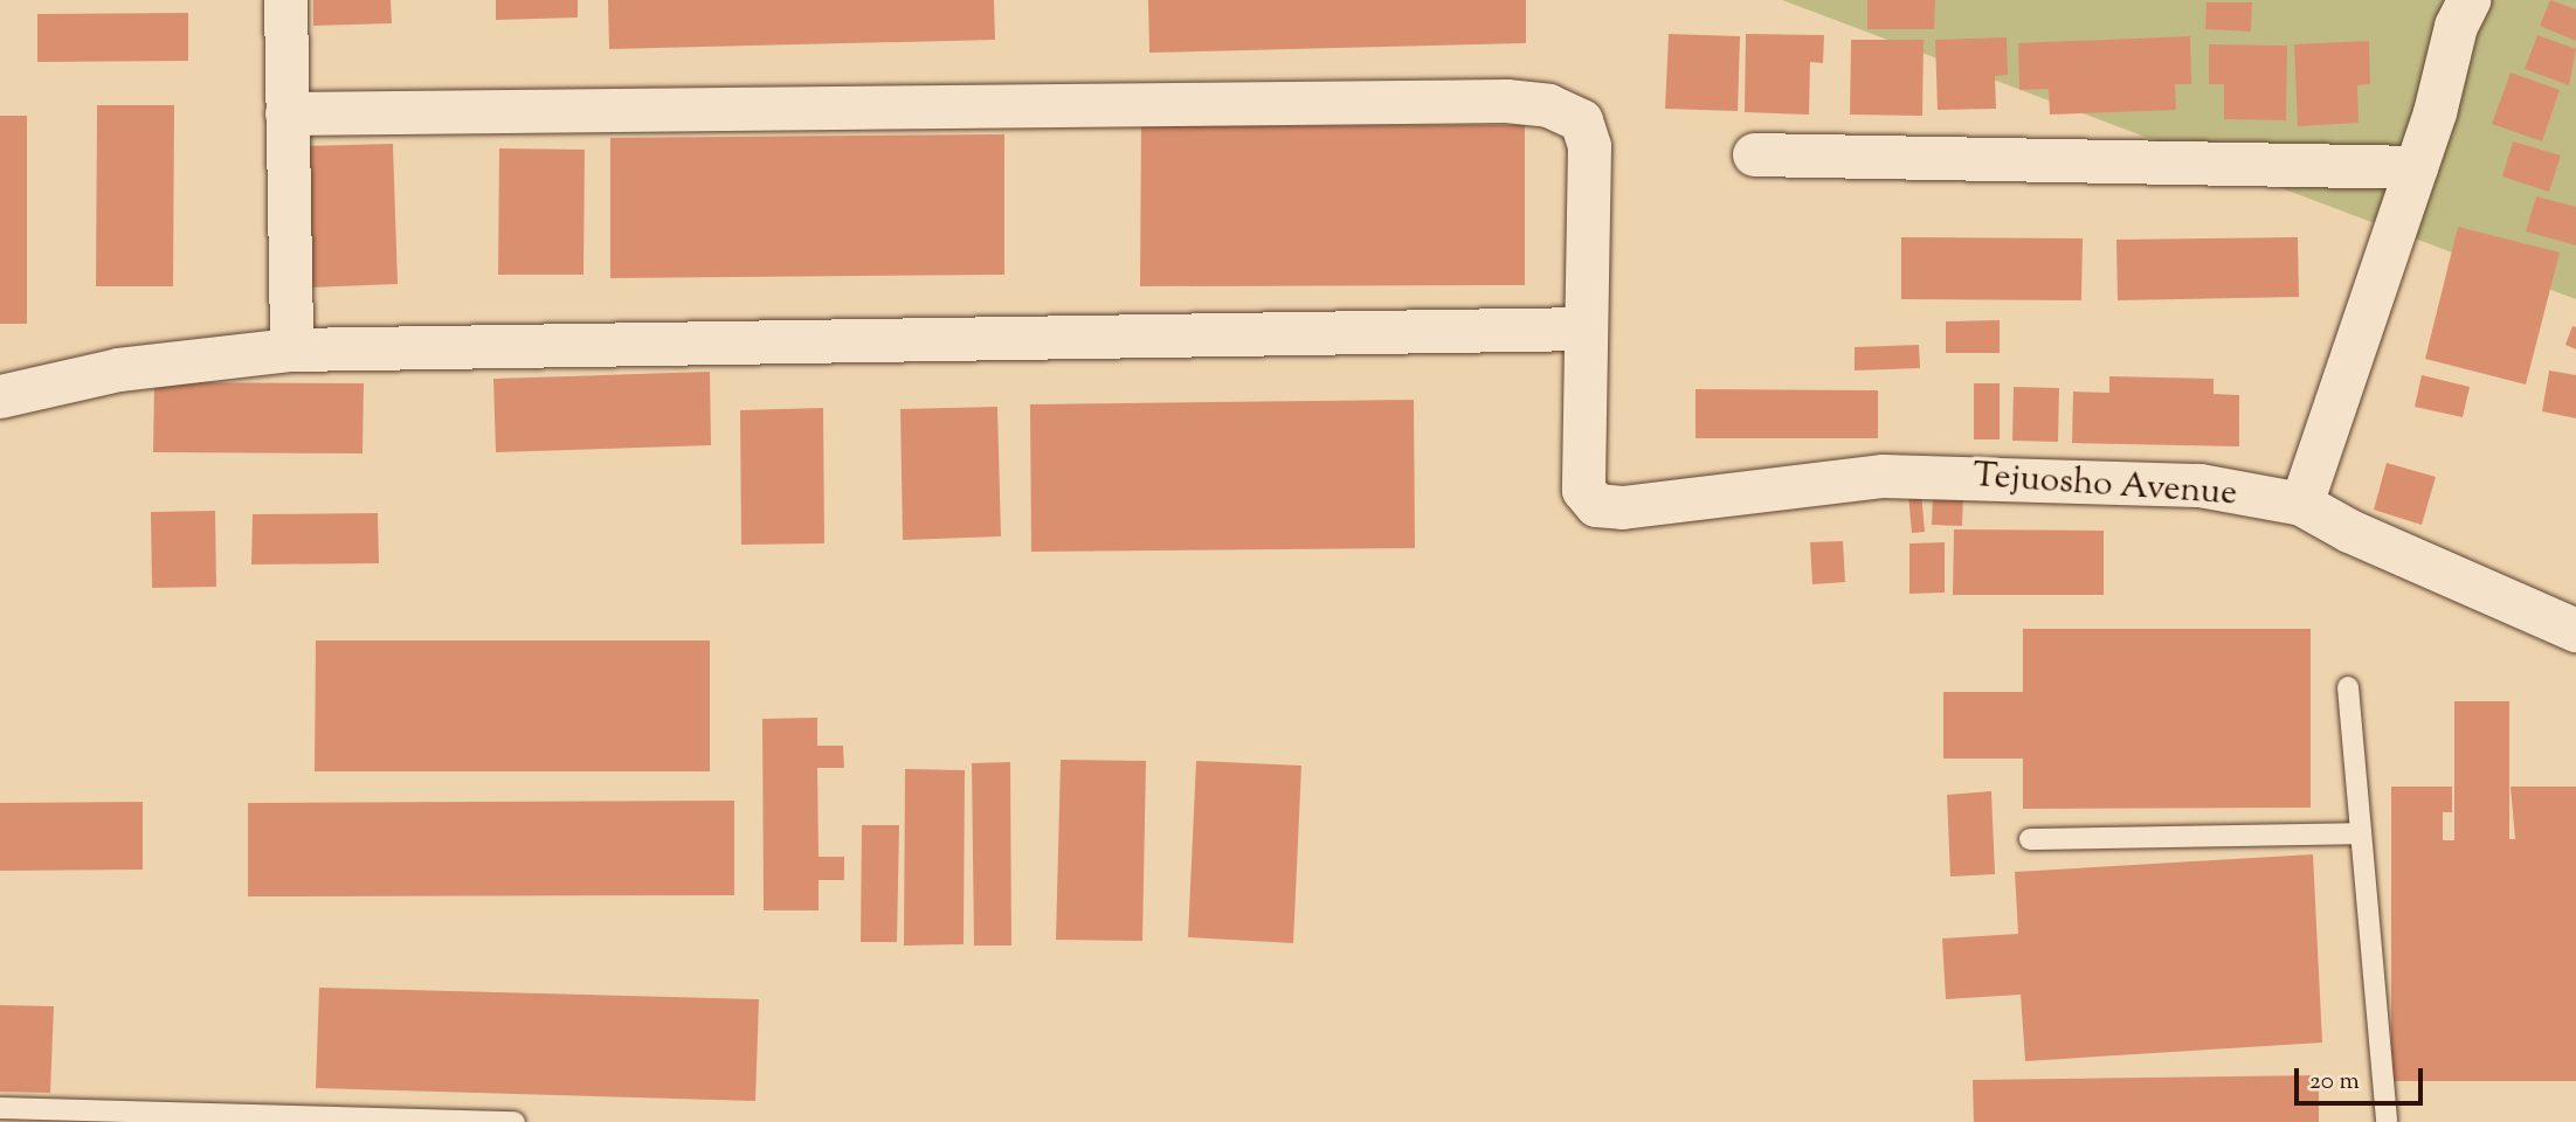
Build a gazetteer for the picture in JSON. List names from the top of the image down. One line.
{"streets":{"street":["Tejuosho Avenue"]},"scale_bar":"20 m"}
